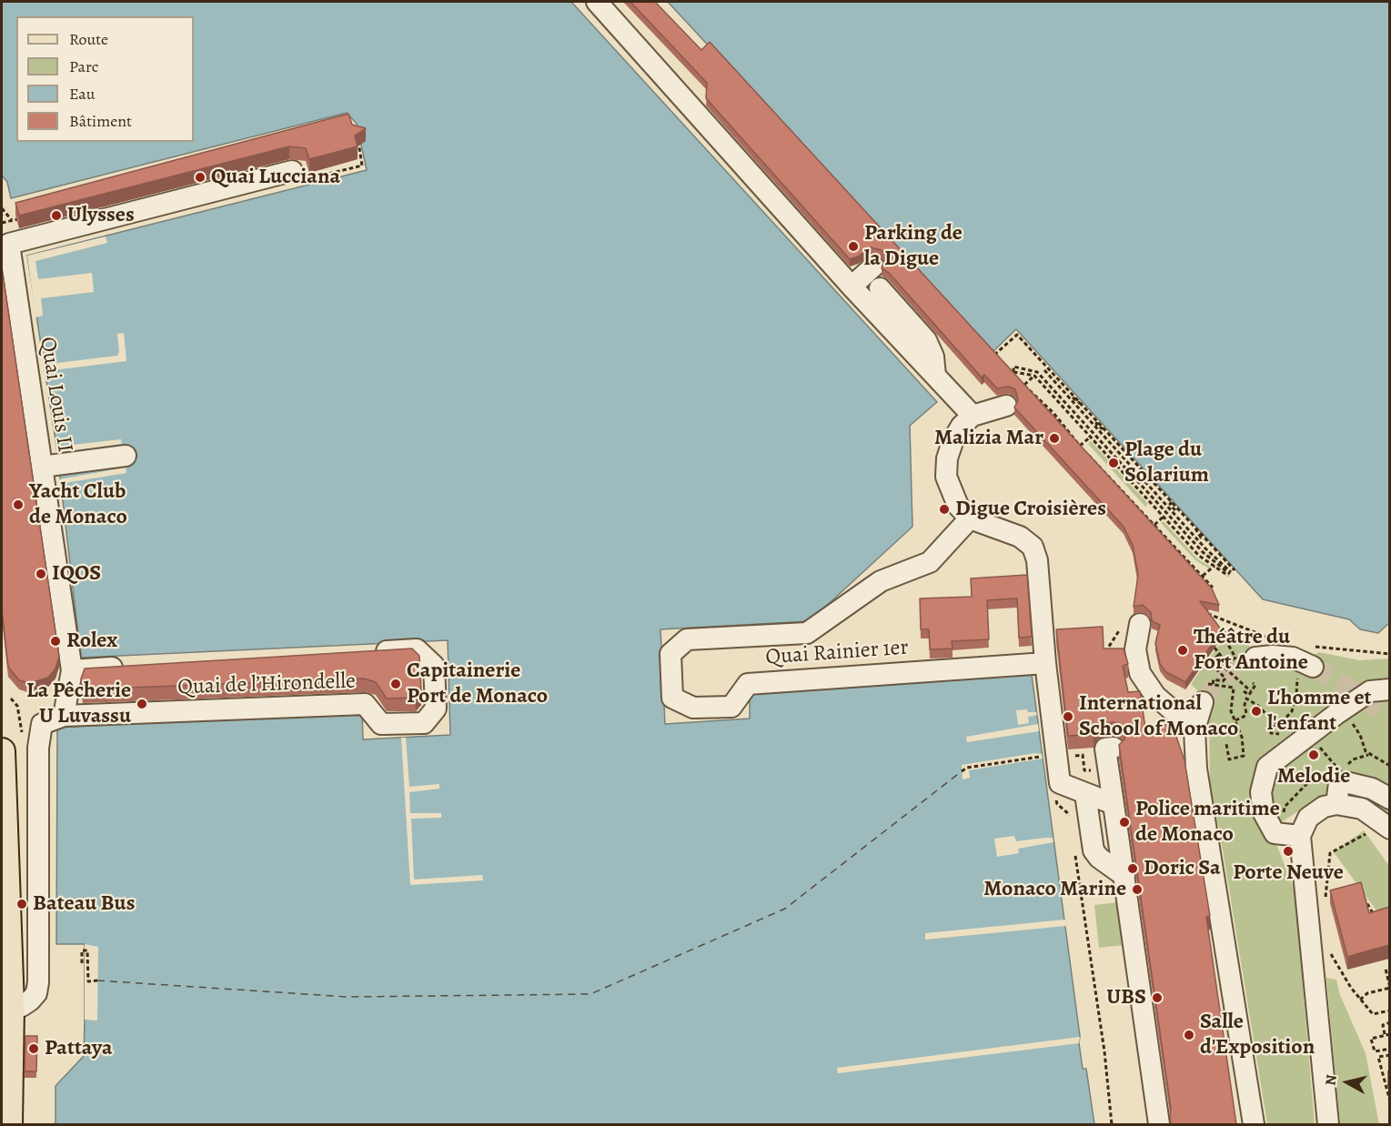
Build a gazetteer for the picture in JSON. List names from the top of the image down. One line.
{"streets":{"street":["Quai Louis II","Quai Rainier 1er","Quai de l’Hirondelle"]},"crossings":[["Quai Louis II","Quai de l’Hirondelle"]],"places":["Quai Lucciana","Ulysses","Parking de la Digue","Malizia Mar","Plage du Solarium","Yacht Club de Monaco","Digue Croisières","IQOS","Rolex","Théâtre du Fort Antoine","Capitainerie Port de Monaco","La Pêcherie U Luvassu","L'homme et l'enfant","International School of Monaco","Melodie","Police maritime de Monaco","Porte Neuve","Doric Sa","Monaco Marine","Bateau Bus","UBS","Salle d'Exposition","Pattaya"],"legend":["Route","Parc","Eau","Bâtiment"],"north":"left"}
